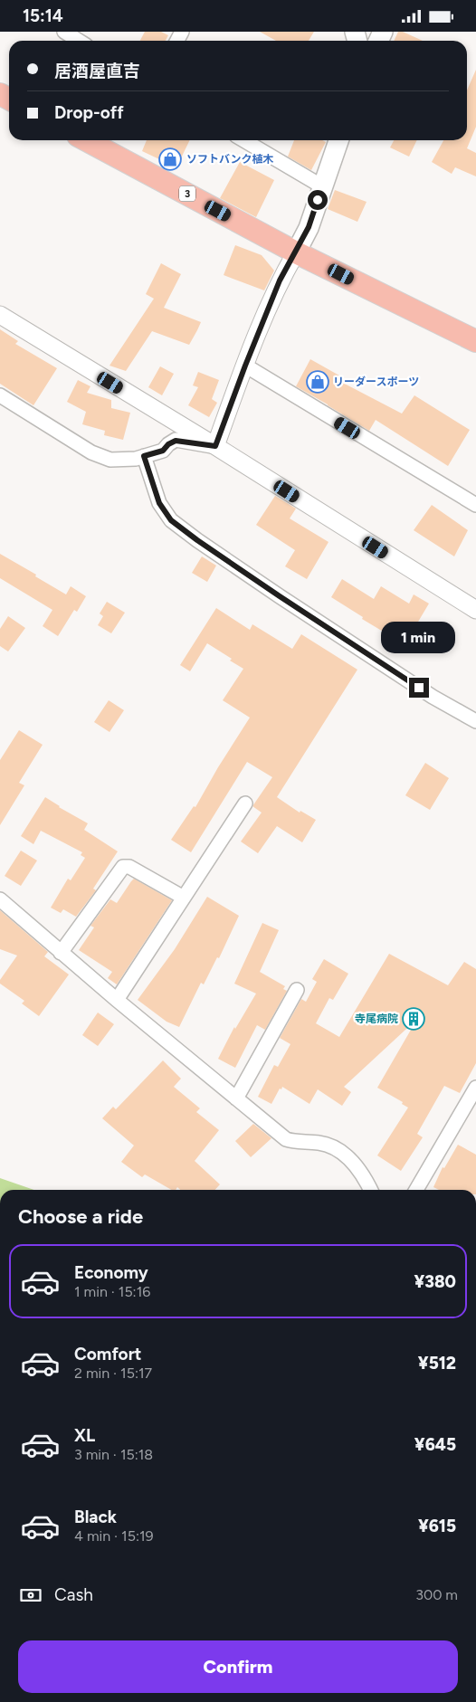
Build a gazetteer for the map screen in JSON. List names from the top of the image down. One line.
{"streets":{"highway":["3"]},"places":{"shop":["ソフトバンク植木","リーダースポーツ"],"building":["寺尾病院"]},"page":{"status":"15:14","banner":["居酒屋直吉","Drop-off"],"bubble":"1 min","heading":"Choose a ride","list":[{"name":"Economy","note":"1 min · 15:16","value":"¥380"},{"name":"Comfort","note":"2 min · 15:17","value":"¥512"},{"name":"XL","note":"3 min · 15:18","value":"¥645"},{"name":"Black","note":"4 min · 15:19","value":"¥615"}],"pay":["Cash","300 m"],"buttons":"Confirm"}}
